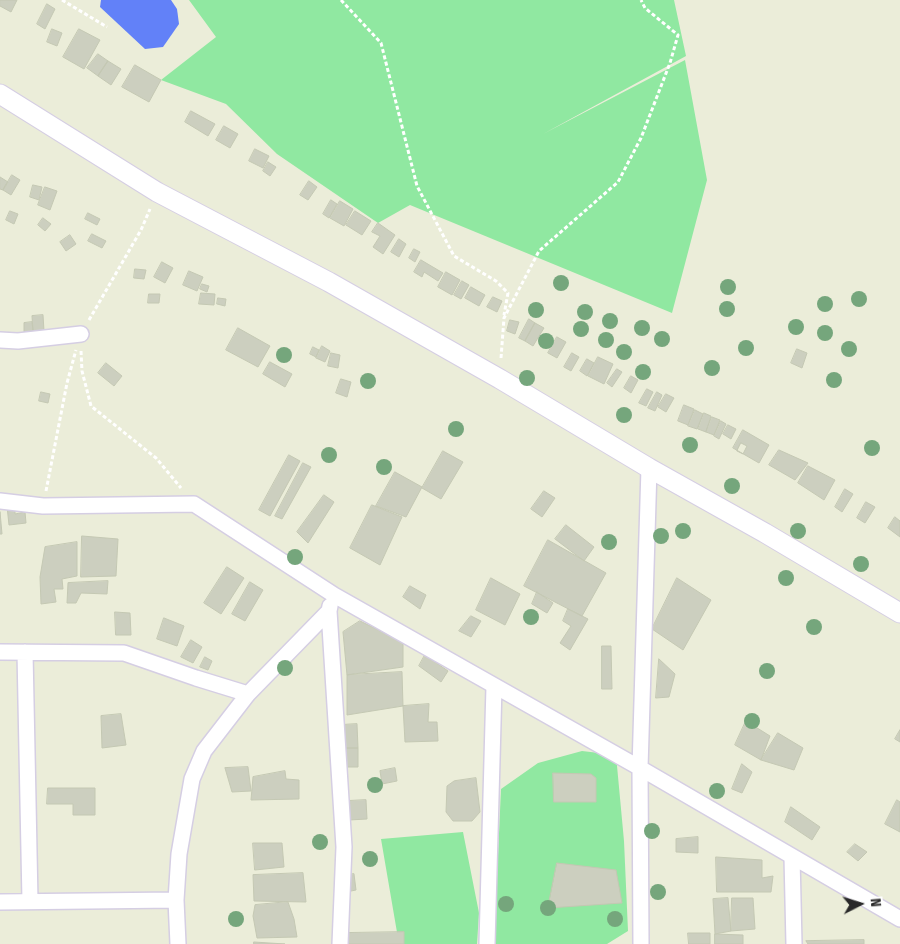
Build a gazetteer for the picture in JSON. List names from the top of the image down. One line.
{"north":"right"}
